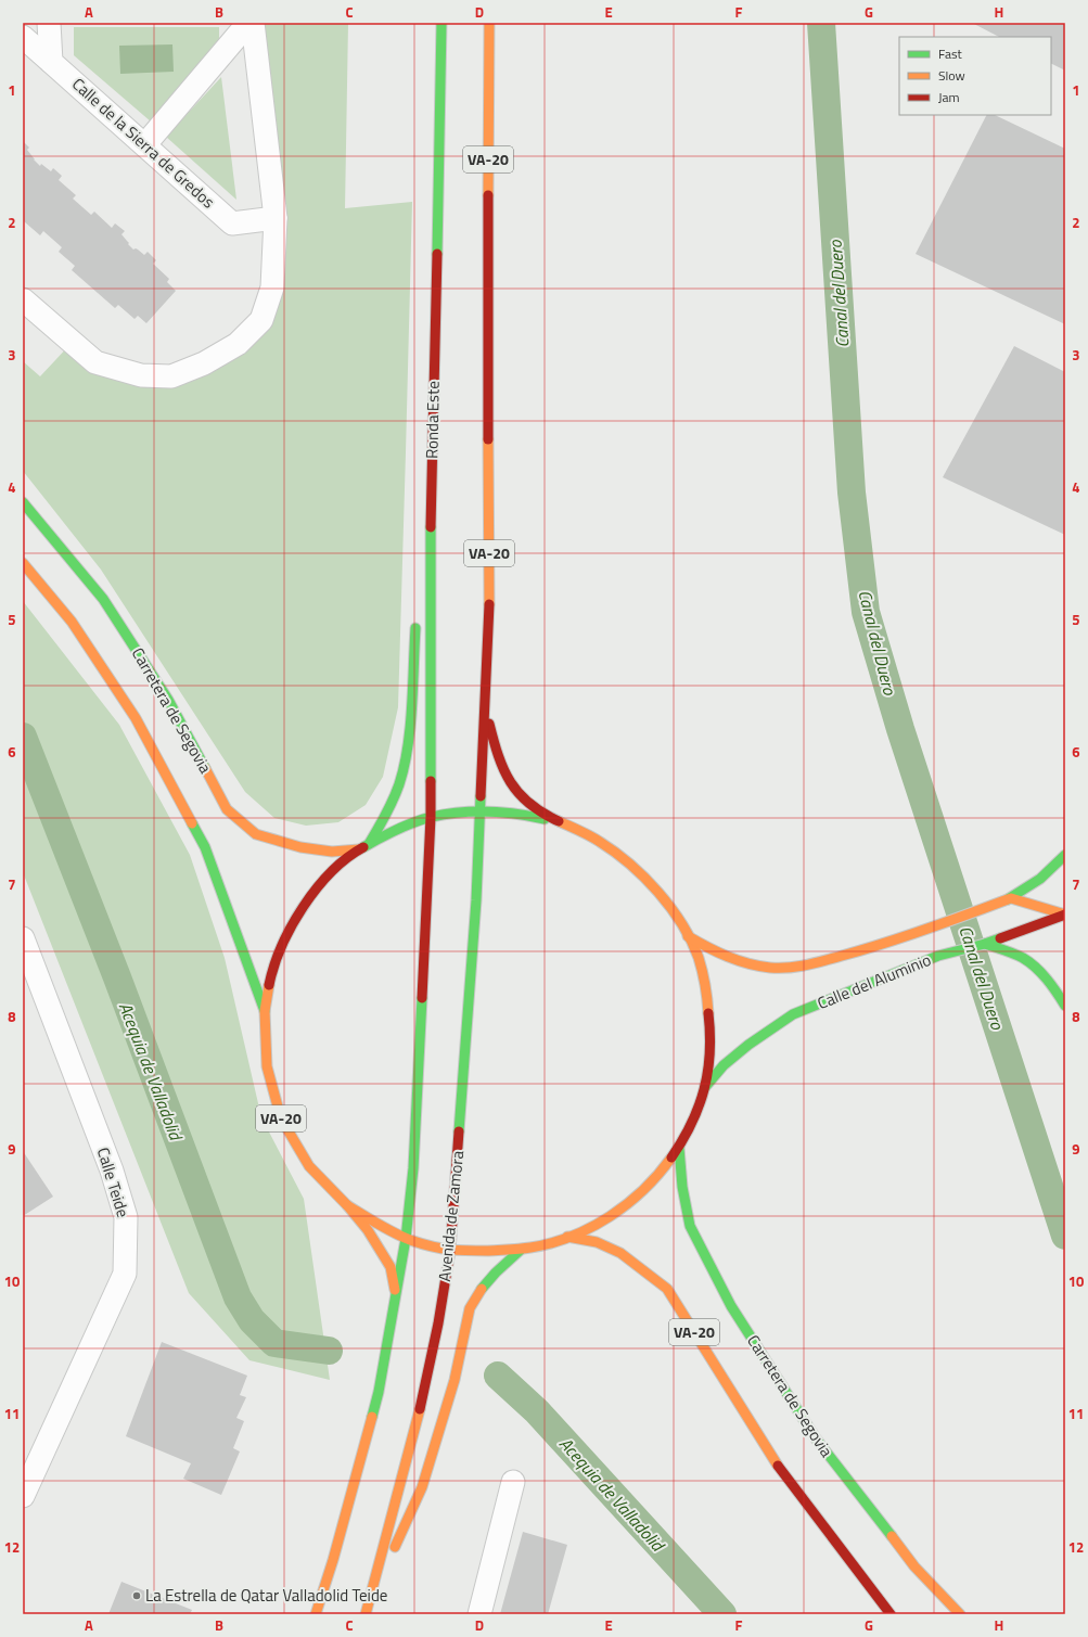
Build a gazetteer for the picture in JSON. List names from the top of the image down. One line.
{"streets":{"main road":["VA-20","Ronda Este","Carretera de Segovia","Calle del Aluminio","Avenida de Zamora"],"street":["Calle de la Sierra de Gredos","Calle Teide"]},"crossings":[["VA-20","Ronda Este"],["VA-20","Carretera de Segovia"],["VA-20","Calle del Aluminio"],["VA-20","Avenida de Zamora"]],"water":["Canal del Duero","Acequia de Valladolid"],"places":["La Estrella de Qatar Valladolid Teide"],"legend":["Fast","Slow","Jam"],"grid":{"columns":["A","B","C","D","E","F","G","H"],"rows":["1","2","3","4","5","6","7","8","9","10","11","12"]}}
